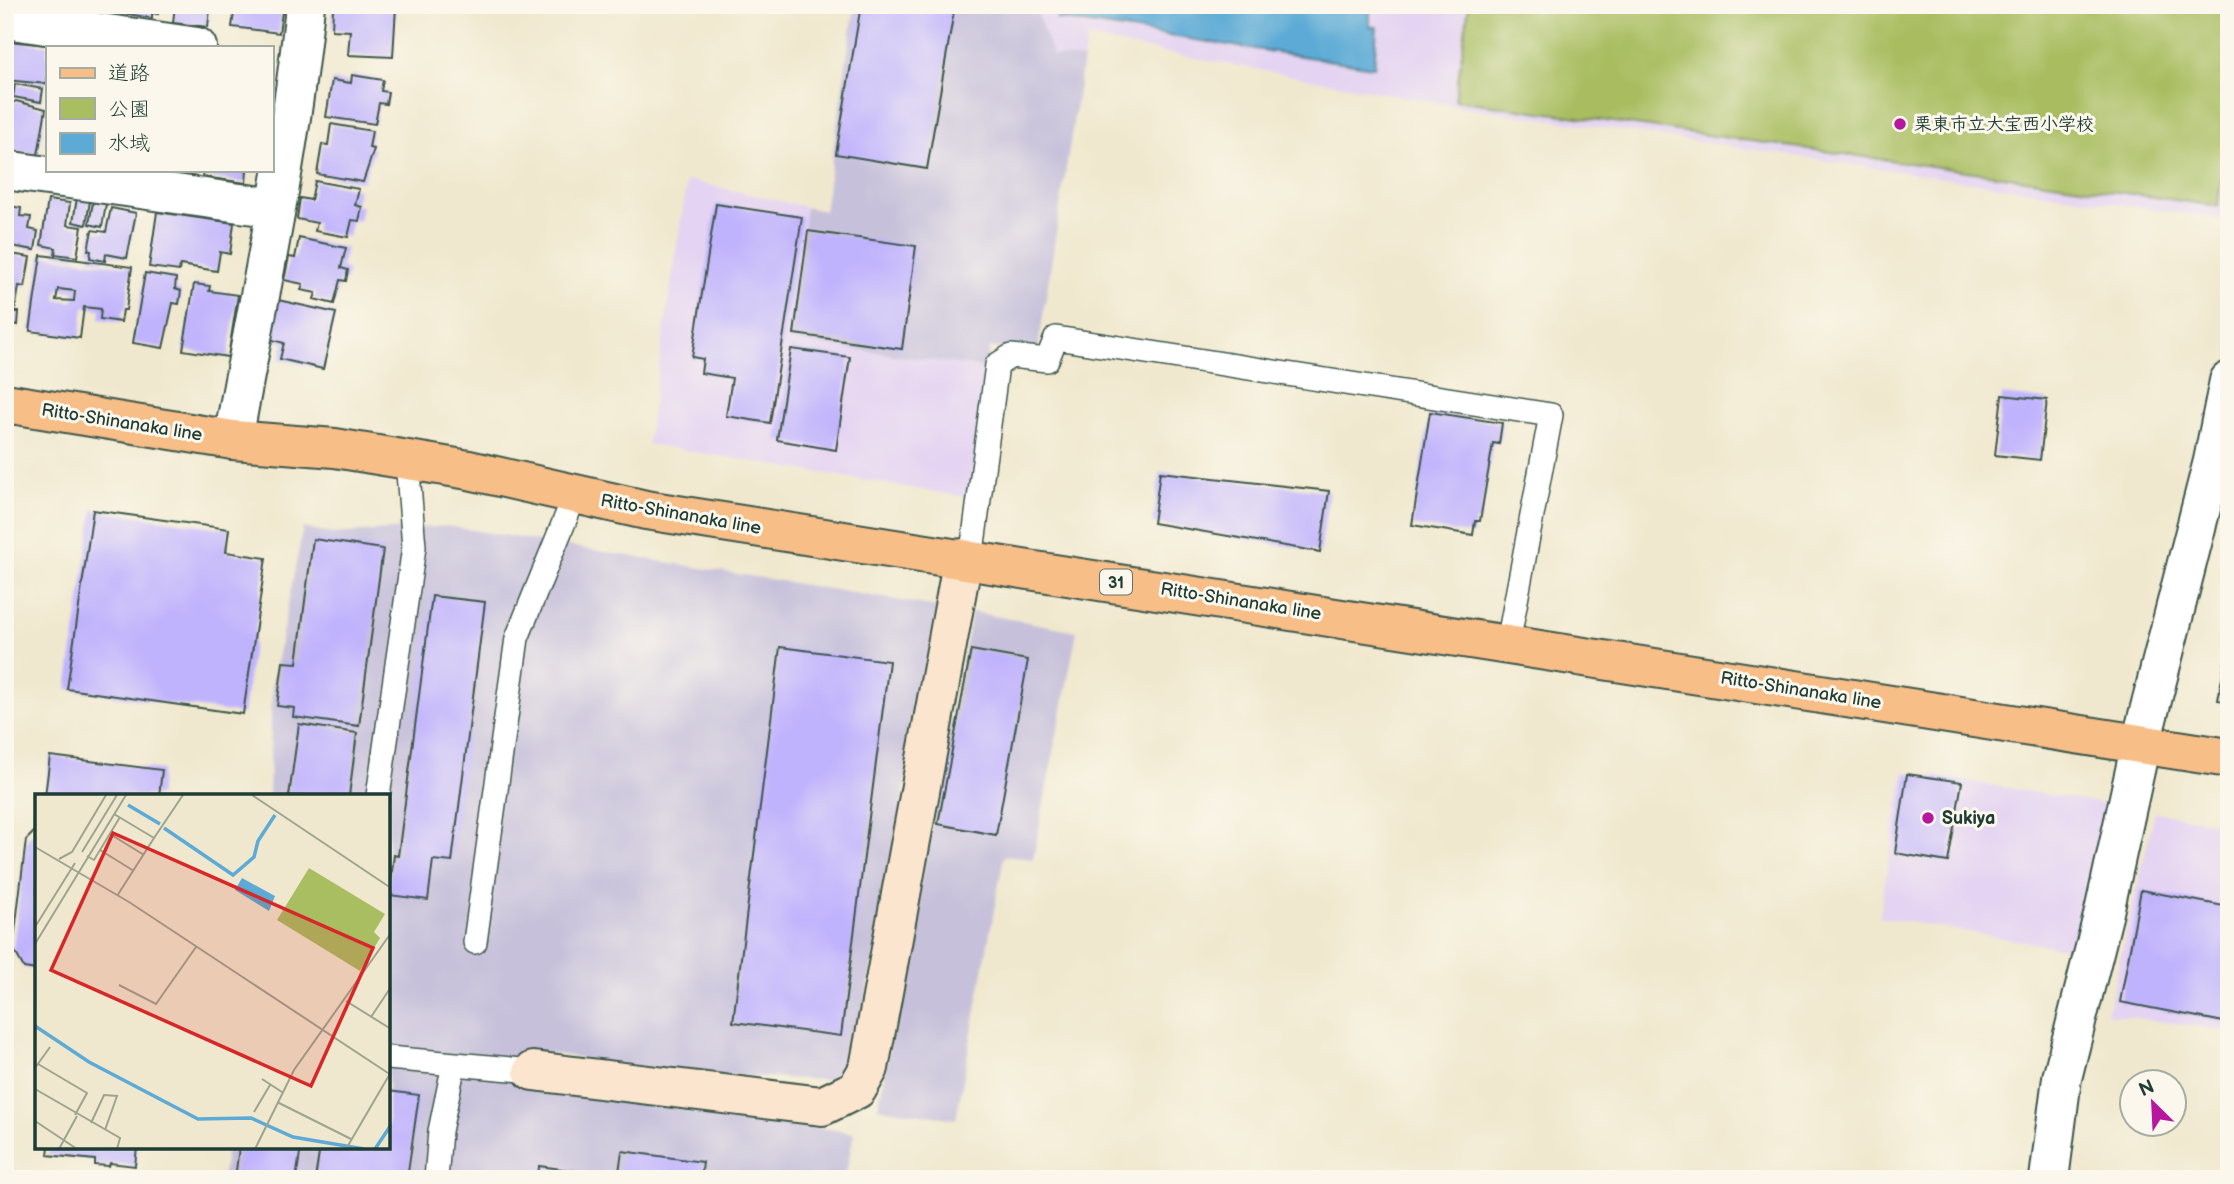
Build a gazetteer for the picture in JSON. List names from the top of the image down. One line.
{"streets":{"main road":["Ritto-Shinanaka line","31"]},"places":["栗東市立大宝西小学校","Sukiya"],"legend":["道路","公園","水域"],"north":"top left"}
